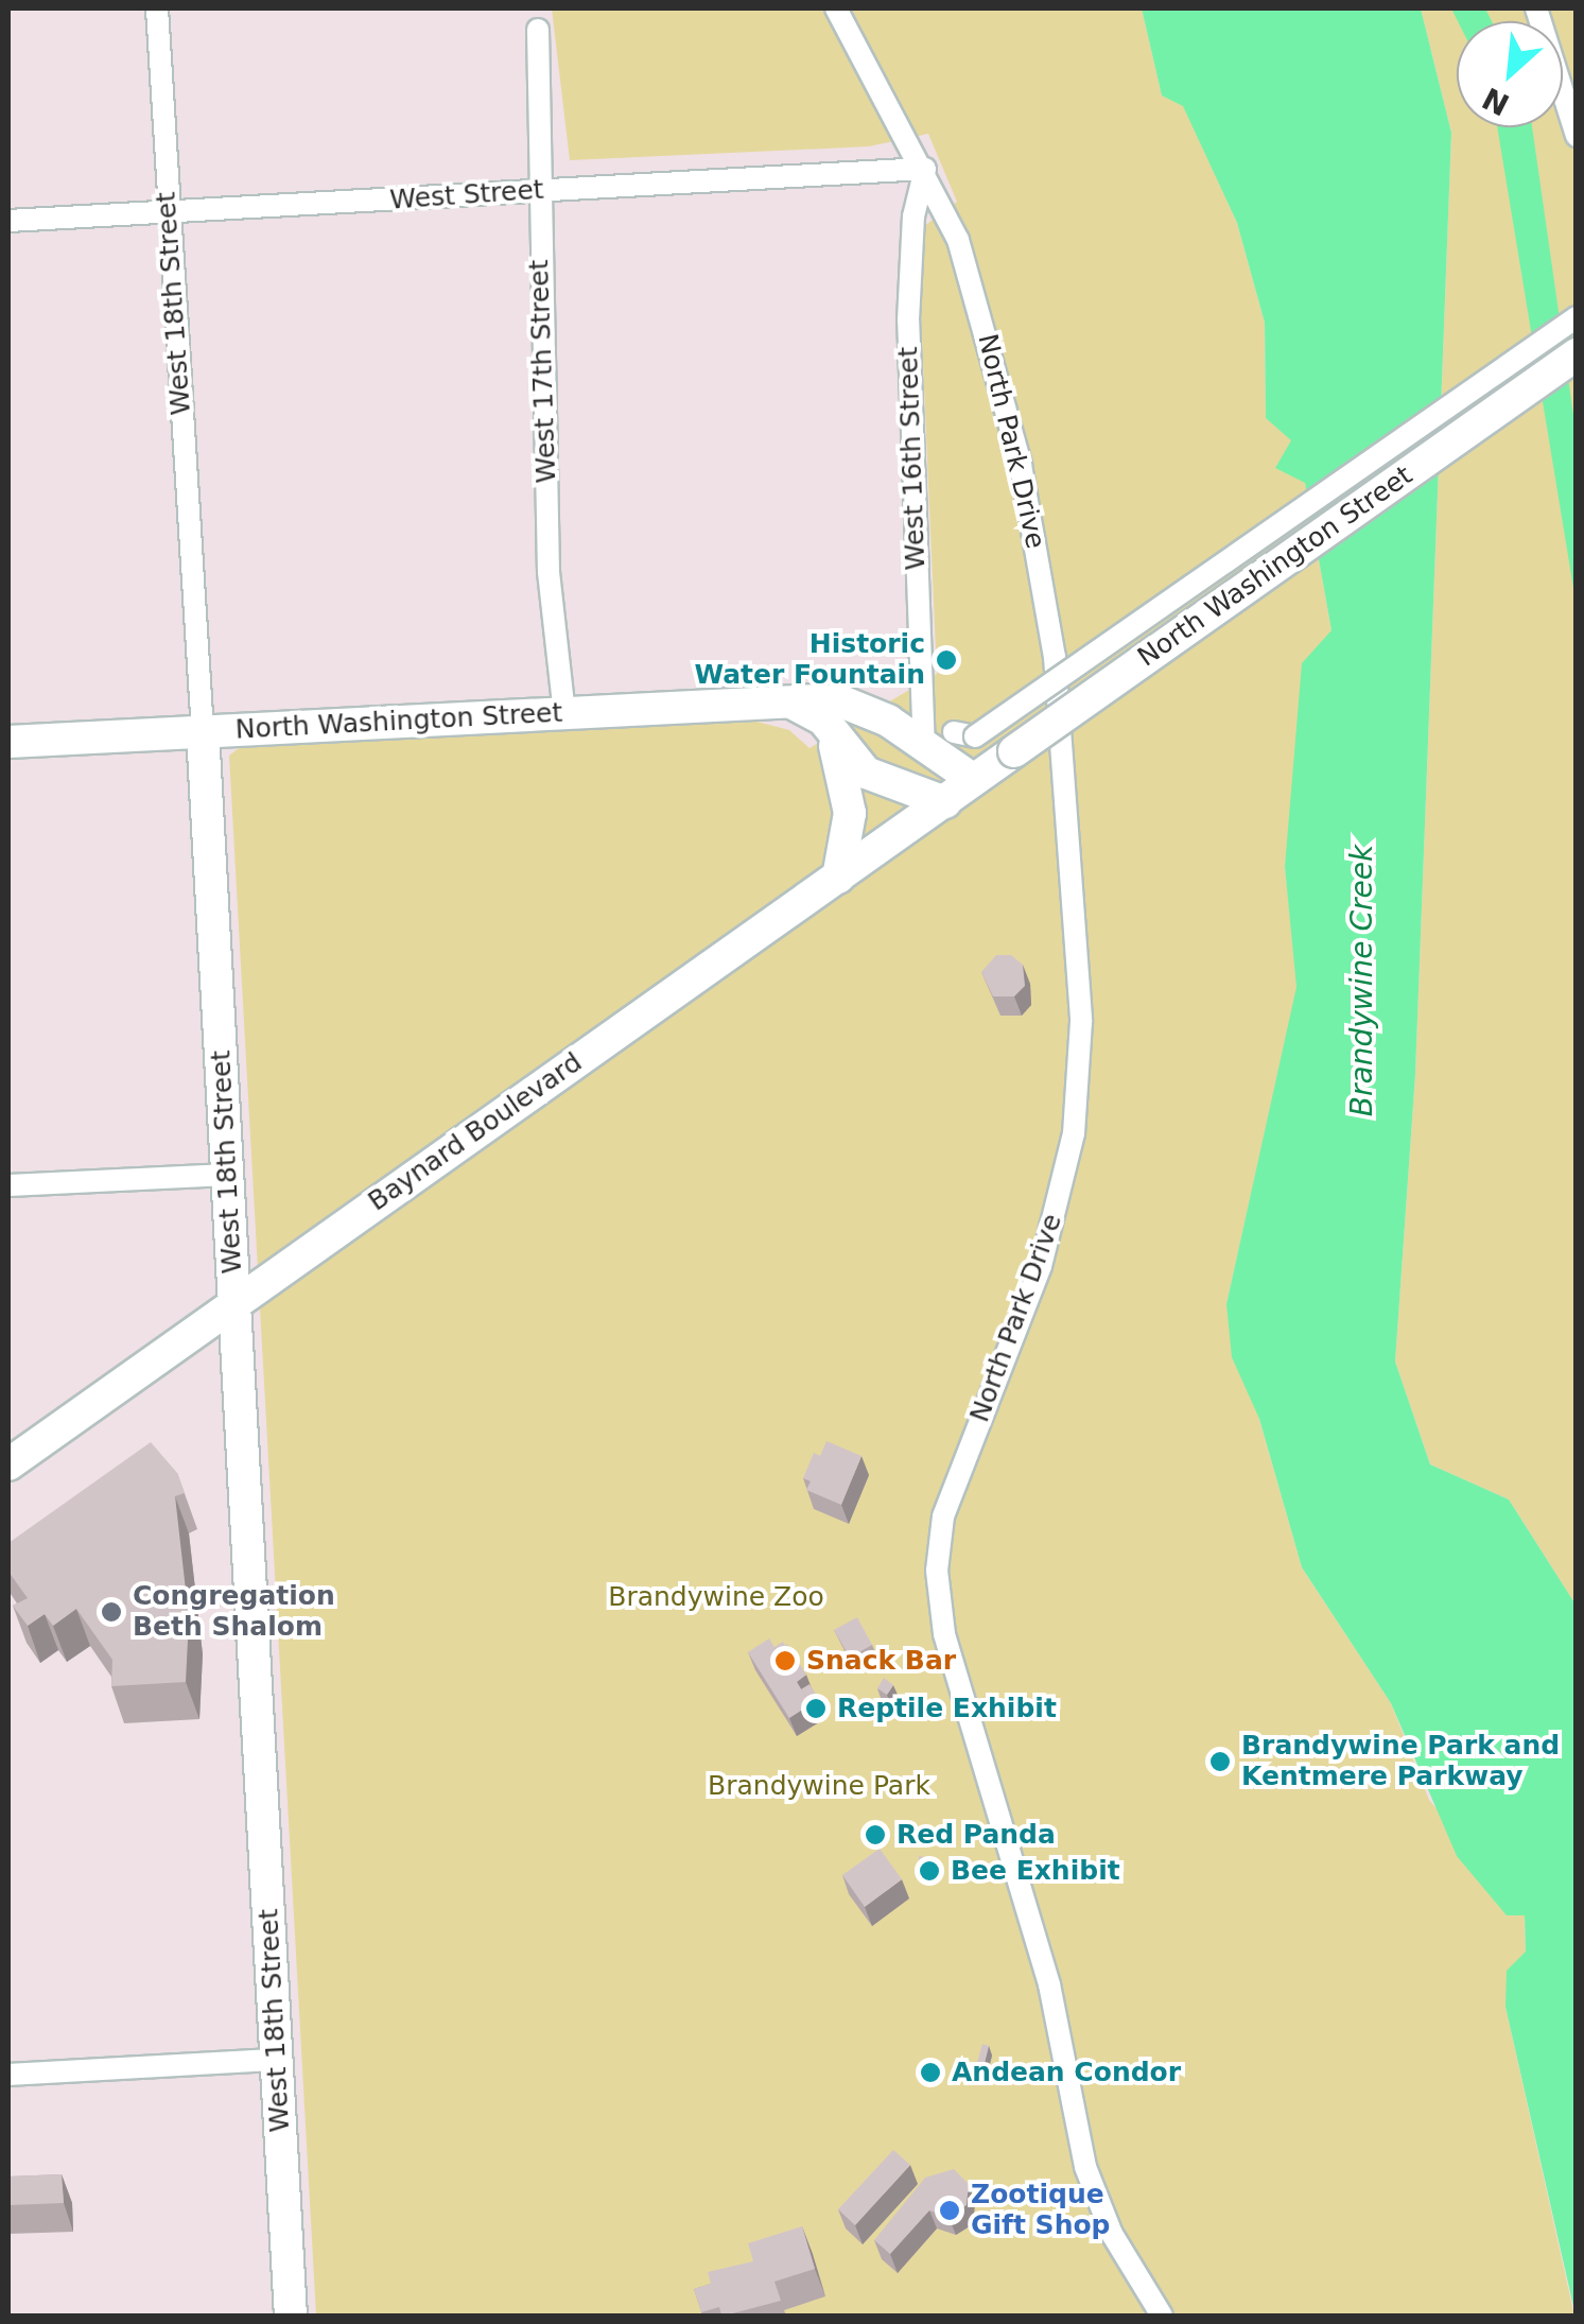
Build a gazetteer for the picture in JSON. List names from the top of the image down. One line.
{"streets":{"street":["West Street","West 18th Street","West 17th Street","North Park Drive","West 16th Street","North Washington Street","Baynard Boulevard"]},"crossings":[["West Street","West 18th Street"],["West Street","West 17th Street"],["West Street","North Park Drive"],["West Street","West 16th Street"],["West 18th Street","North Washington Street"],["West 18th Street","Baynard Boulevard"],["West 17th Street","North Washington Street"],["North Park Drive","West 16th Street"],["West 16th Street","North Washington Street"],["North Washington Street","Baynard Boulevard"]],"water":["Brandywine Creek"],"parks":["Brandywine Zoo","Brandywine Park"],"places":["Historic Water Fountain","Congregation Beth Shalom","Snack Bar","Reptile Exhibit","Brandywine Park and Kentmere Parkway","Red Panda","Bee Exhibit","Andean Condor","Zootique Gift Shop"],"north":"bottom left"}
